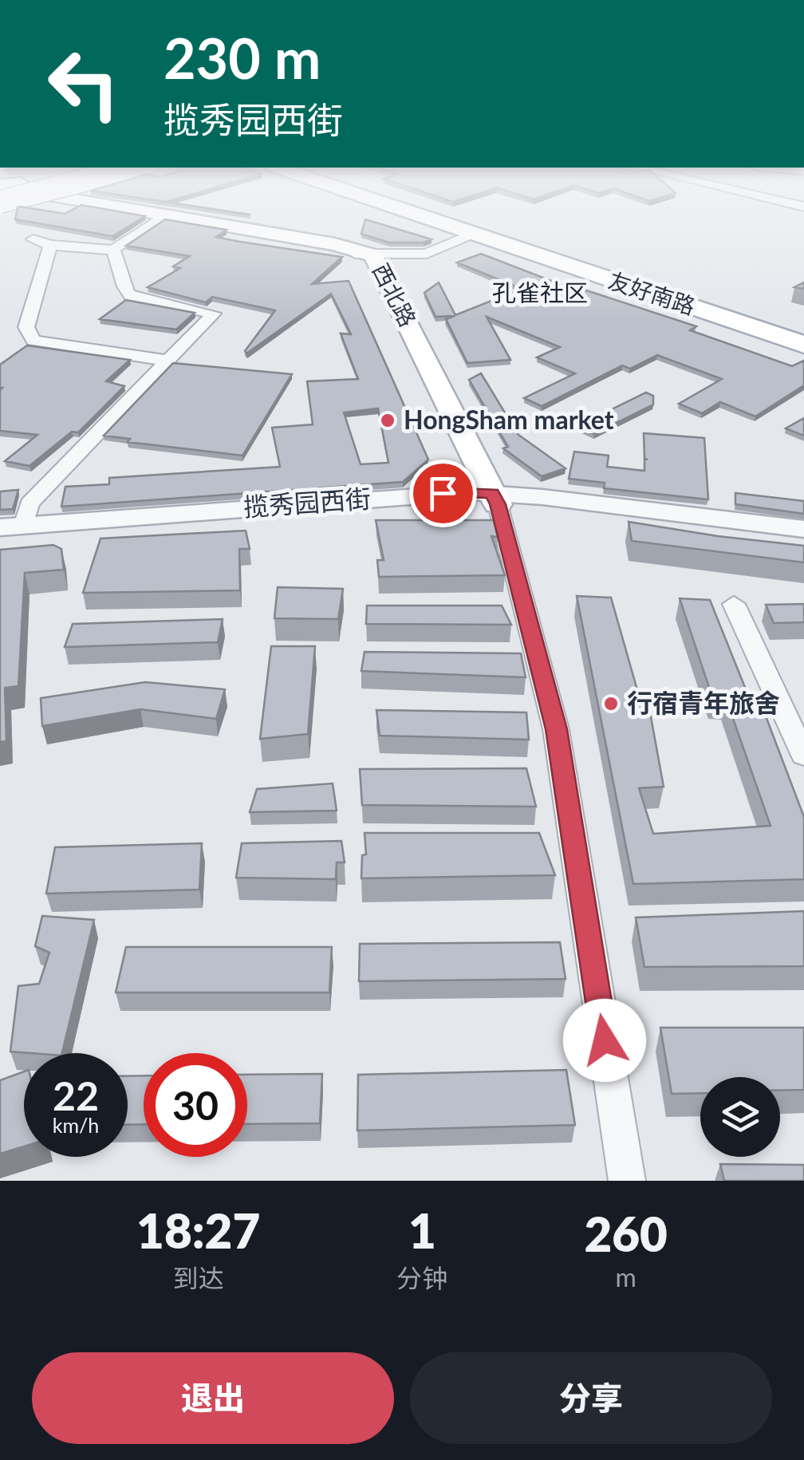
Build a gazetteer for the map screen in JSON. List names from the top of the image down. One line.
{"streets":{"main road":["友好南路","西北路"],"street":["揽秀园西街"]},"crossings":[["西北路","揽秀园西街"]],"districts":["孔雀社区"],"places":["HongSham market","行宿青年旅舍"],"page":{"turn":["230 m","揽秀园西街"],"speed":"22 km/h","limit":"30","eta":["18:27","到达","1","分钟","260","m"],"buttons":["退出","分享"]}}
